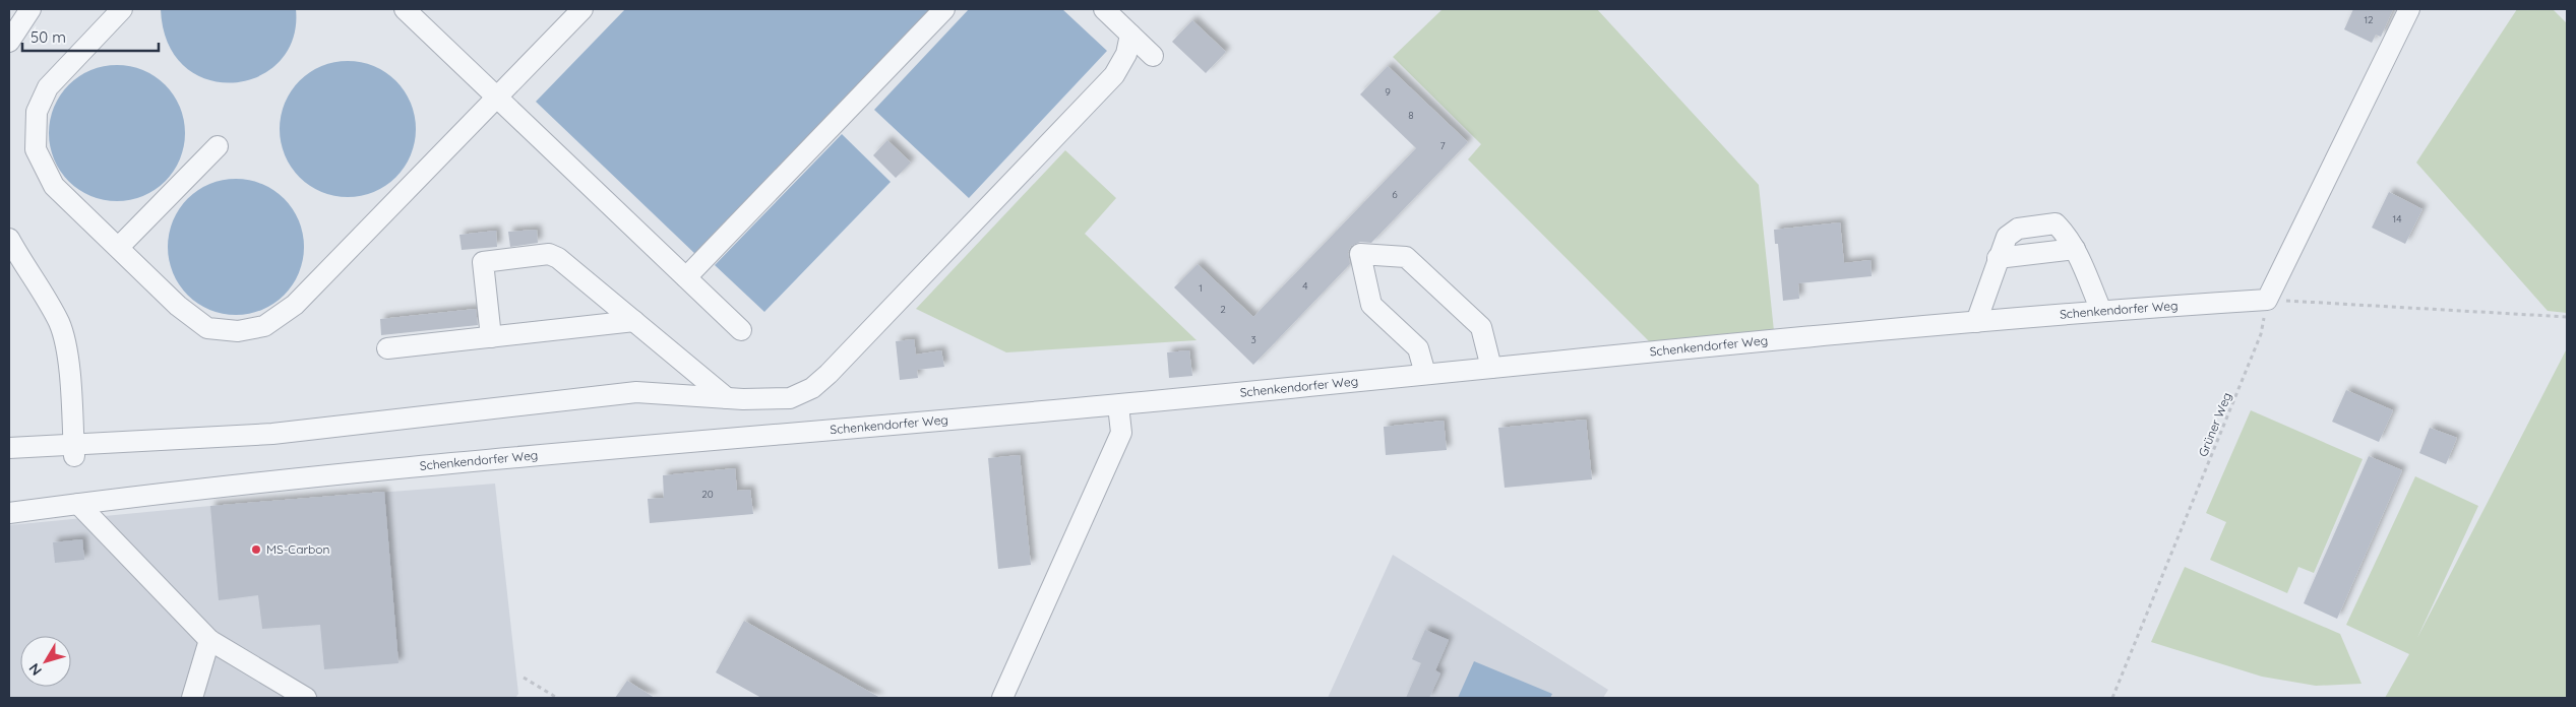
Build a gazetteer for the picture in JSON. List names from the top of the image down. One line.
{"streets":{"street":["Schenkendorfer Weg"],"path":["Grüner Weg"]},"crossings":[["Schenkendorfer Weg","Grüner Weg"]],"places":["MS-Carbon"],"house_numbers":["12","9","8","7","6","14","4","1","2","3","20"],"scale_bar":"50 m","north":"bottom left"}
